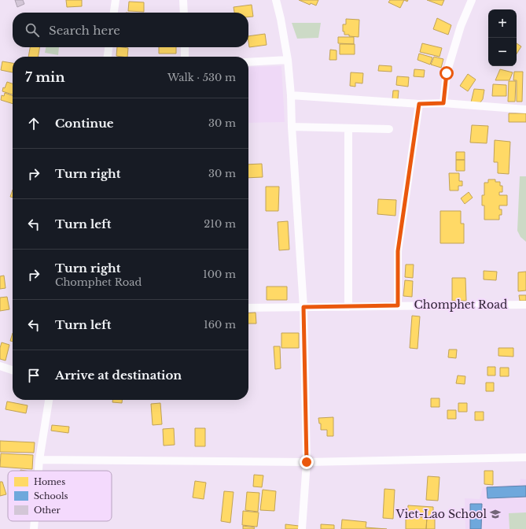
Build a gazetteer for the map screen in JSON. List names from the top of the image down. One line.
{"streets":{"street":["Chomphet Road"]},"places":{"school or university":["Viet-Lao School"]},"legend":["Homes","Schools","Other"],"page":{"map_buttons":["+","−"],"search":"Search here","heading":["7 min","Walk · 530 m"],"list":[["Continue","30 m"],["Turn right","30 m"],["Turn left","210 m"],["Turn right","Chomphet Road","100 m"],["Turn left","160 m"],"Arrive at destination"]}}
